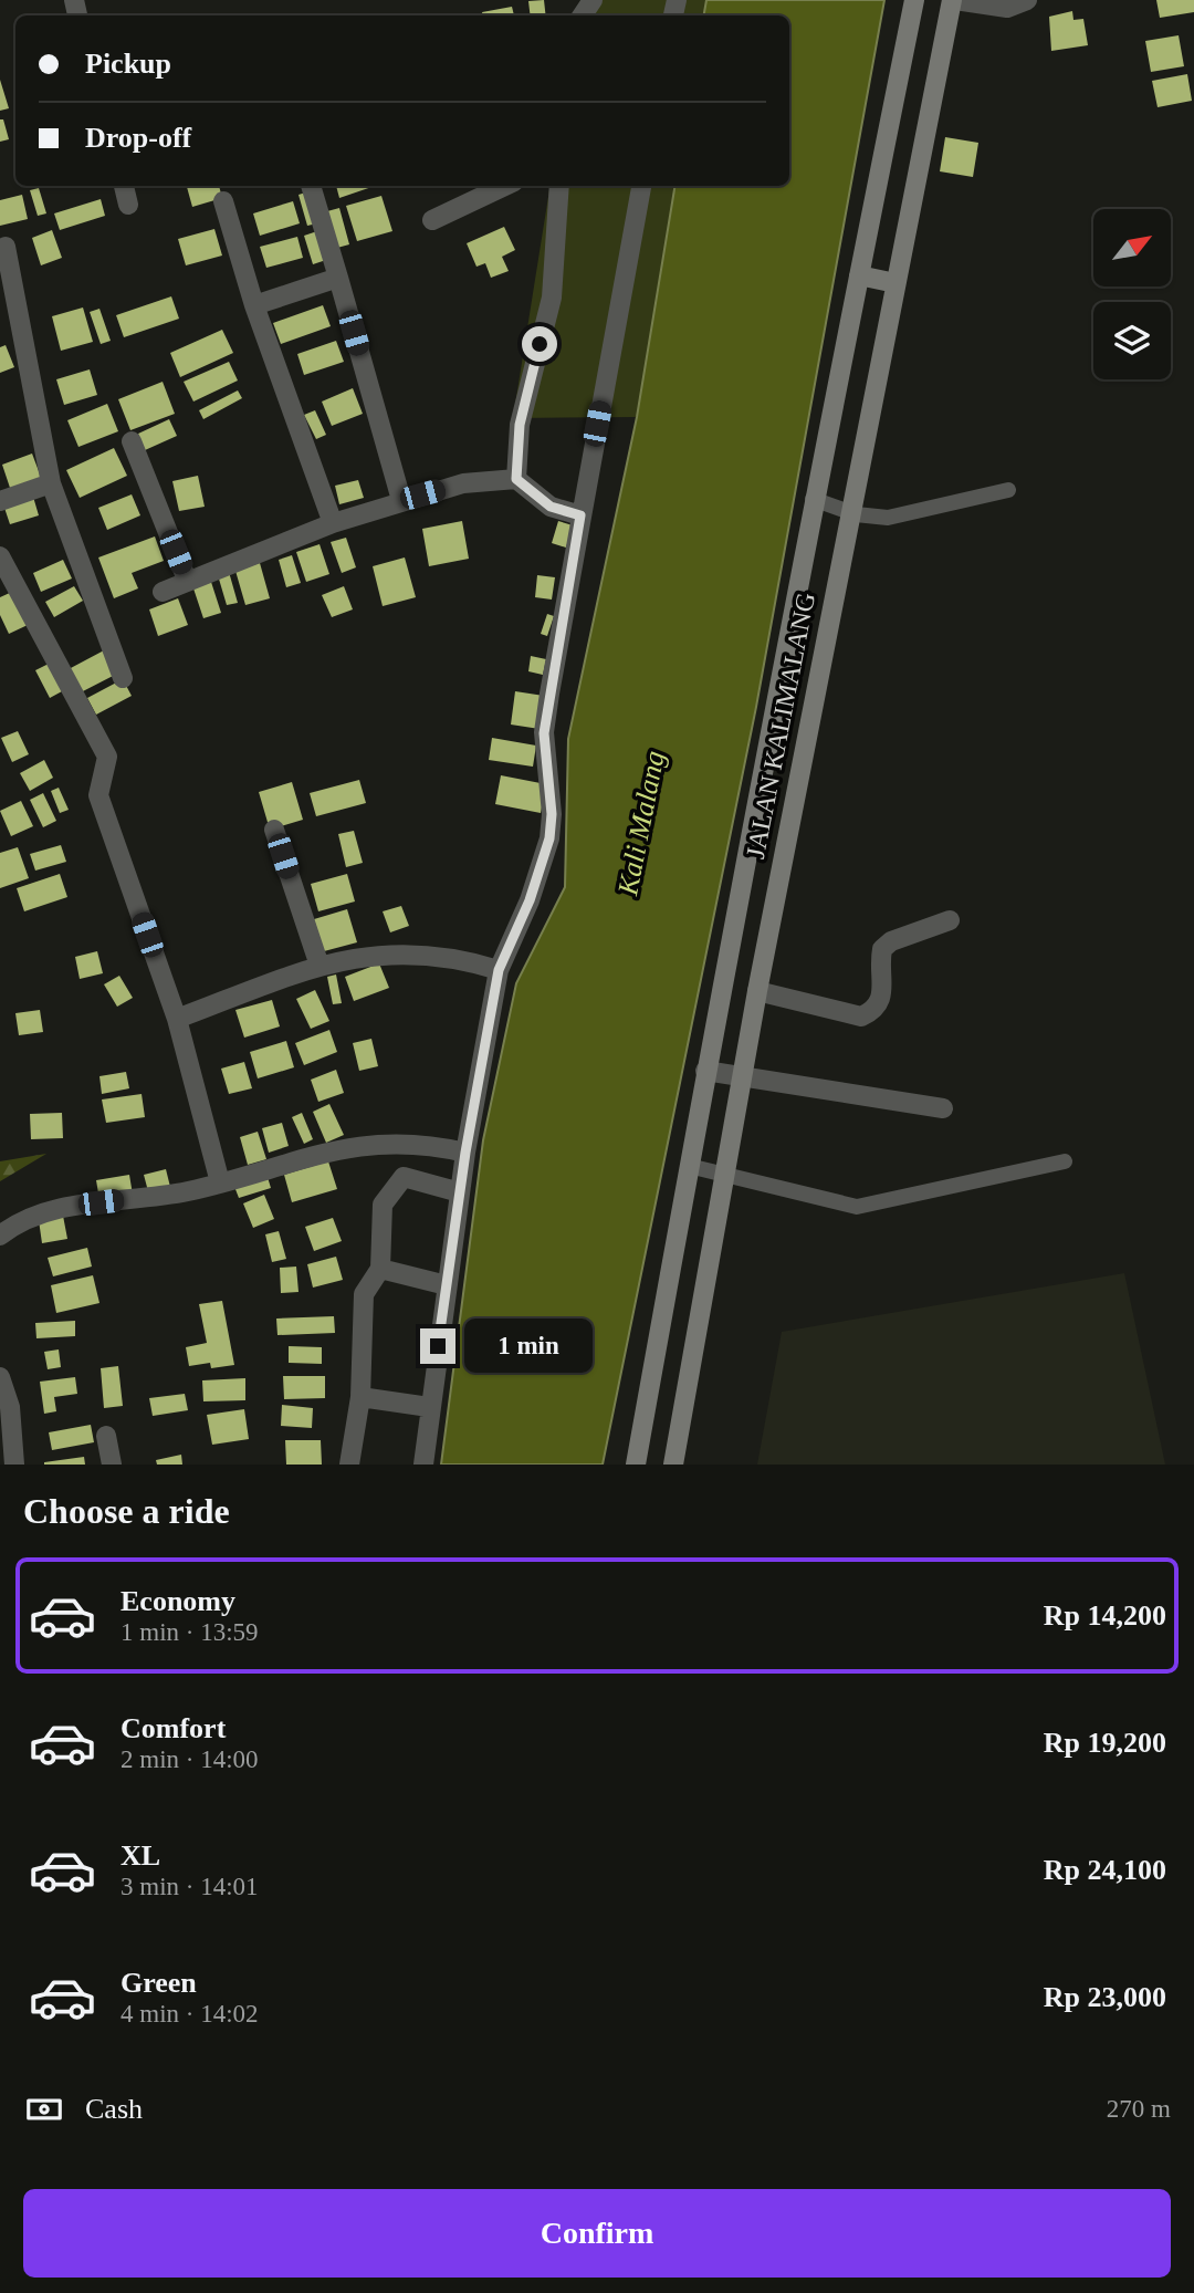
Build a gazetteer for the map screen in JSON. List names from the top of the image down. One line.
{"streets":{"main road":["JALAN KALIMALANG"]},"water":["Kali Malang"],"north":"top right","page":{"banner":["Pickup","Drop-off"],"bubble":"1 min","heading":"Choose a ride","list":[{"name":"Economy","note":"1 min · 13:59","value":"Rp 14,200"},{"name":"Comfort","note":"2 min · 14:00","value":"Rp 19,200"},{"name":"XL","note":"3 min · 14:01","value":"Rp 24,100"},{"name":"Green","note":"4 min · 14:02","value":"Rp 23,000"}],"pay":["Cash","270 m"],"buttons":"Confirm"}}
